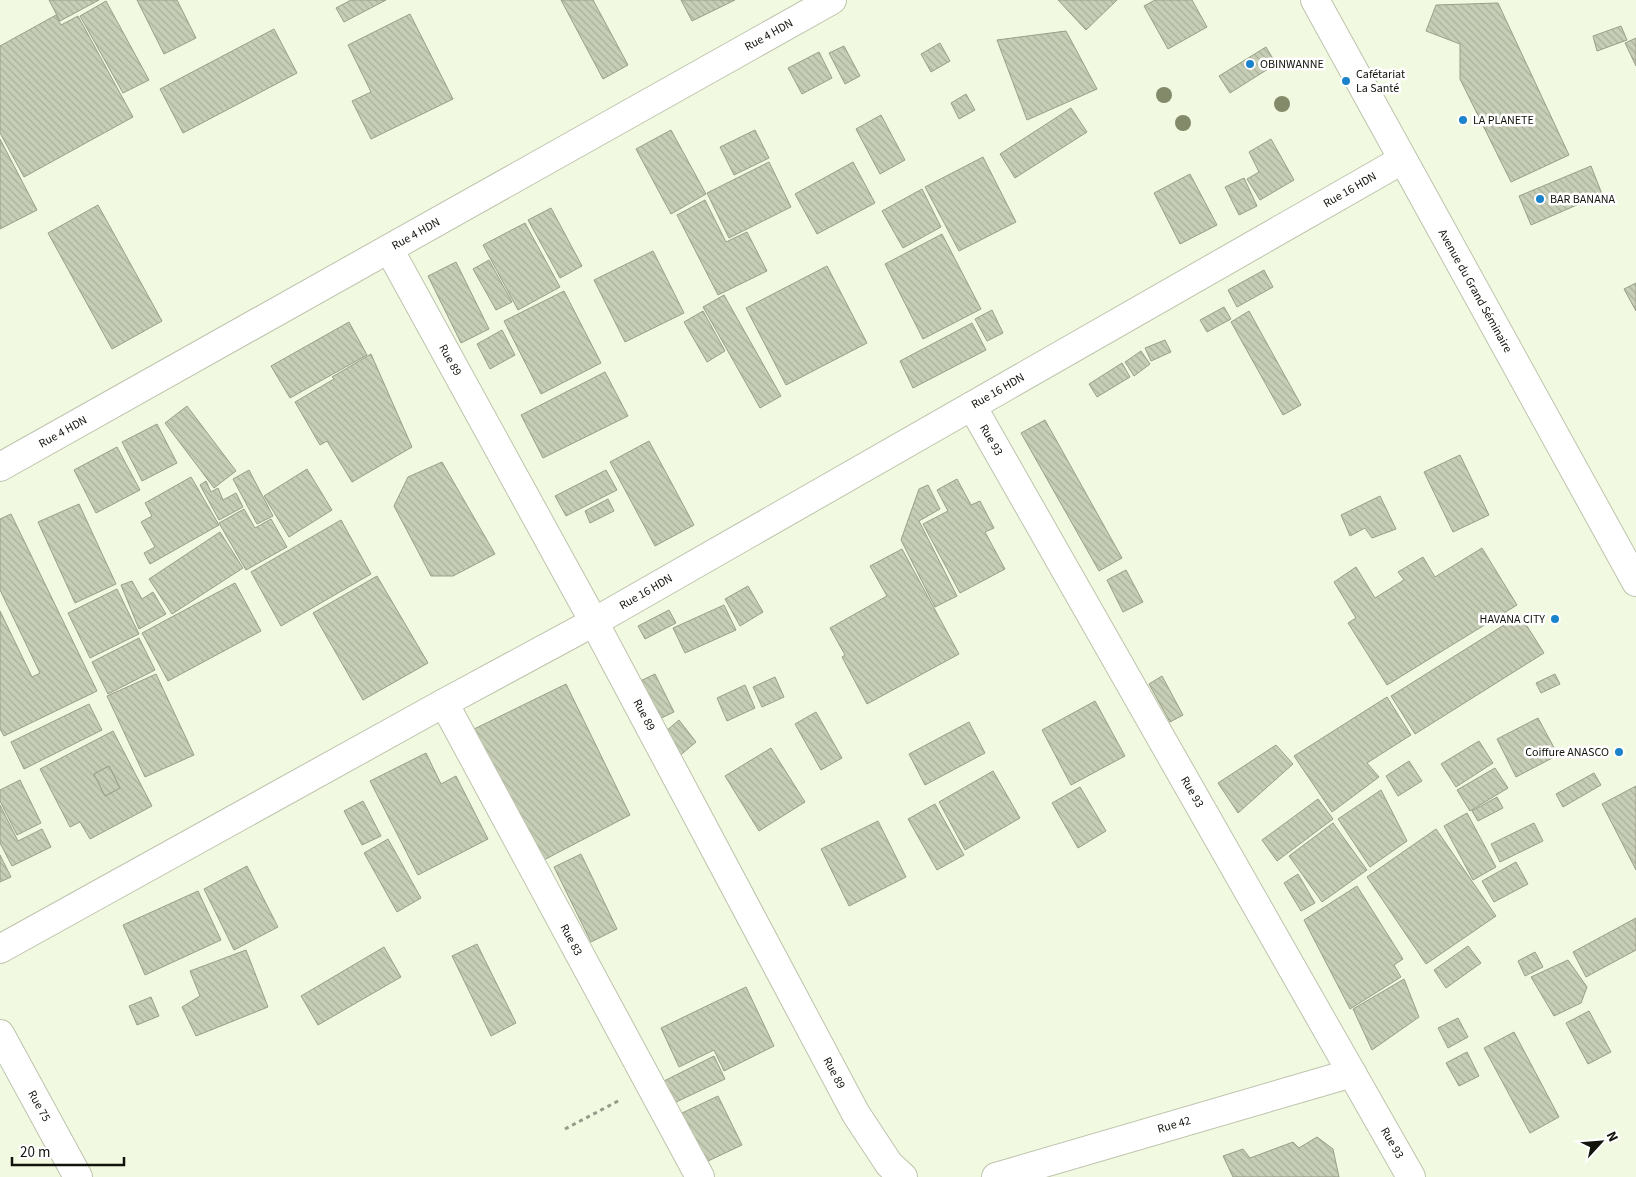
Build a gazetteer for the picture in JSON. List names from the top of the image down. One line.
{"streets":{"street":["Rue 4 HDN","Rue 16 HDN","Avenue du Grand Séminaire","Rue 89","Rue 93","Rue 83","Rue 75","Rue 42"]},"crossings":[["Rue 4 HDN","Rue 89"],["Rue 16 HDN","Avenue du Grand Séminaire"],["Rue 16 HDN","Rue 89"],["Rue 16 HDN","Rue 93"],["Rue 16 HDN","Rue 83"],["Rue 93","Rue 42"]],"places":["OBINWANNE","Cafétariat La Santé","LA PLANETE","BAR BANANA","HAVANA CITY","Coiffure ANASCO"],"scale_bar":"20 m","north":"top right"}
